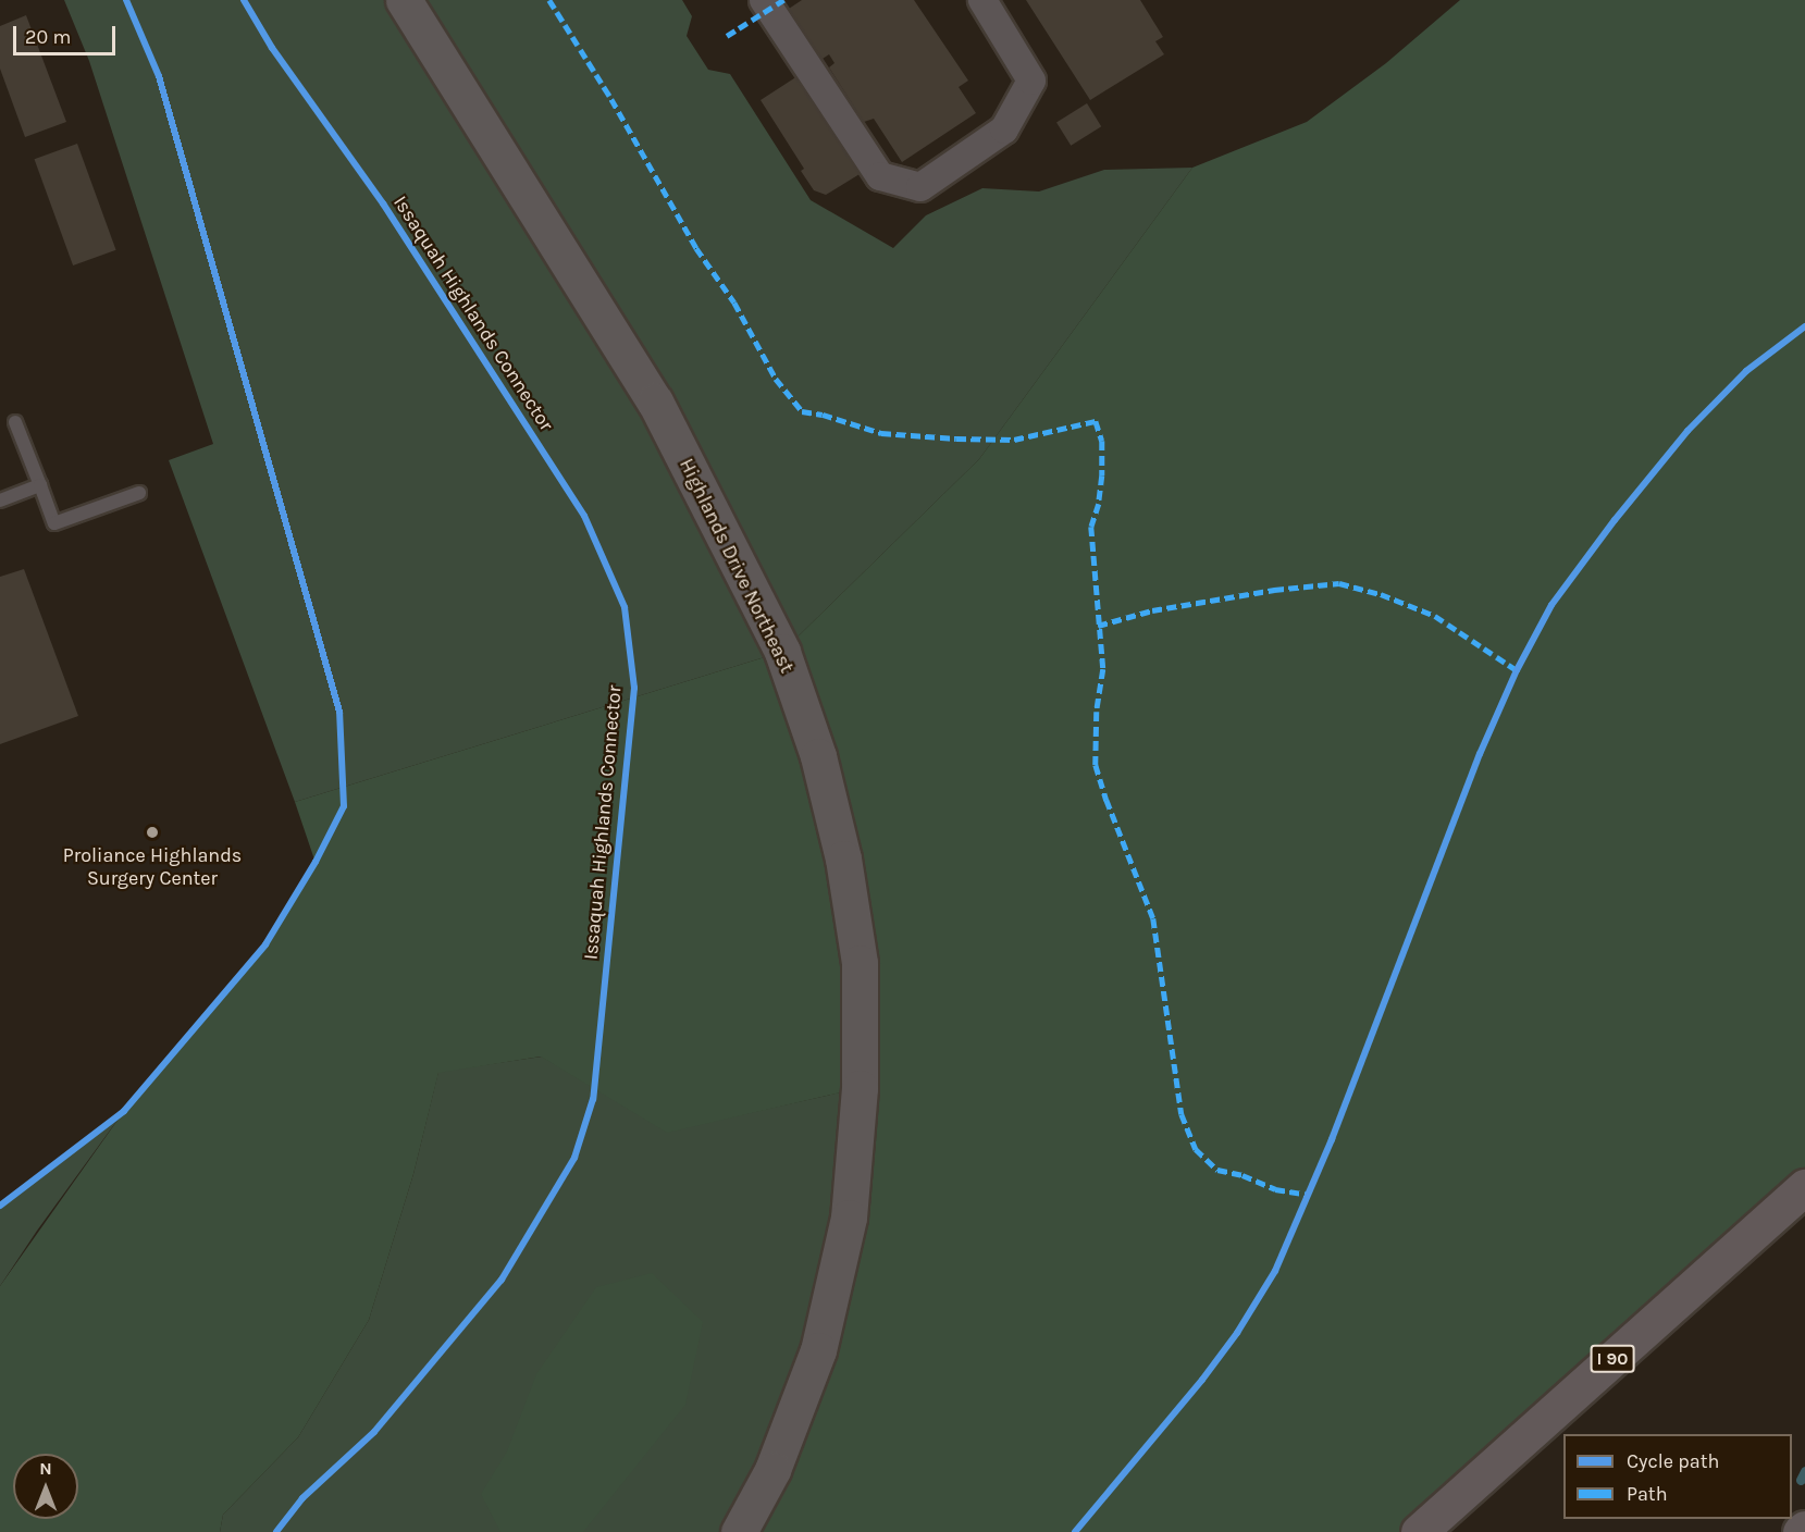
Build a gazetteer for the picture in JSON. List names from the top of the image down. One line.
{"streets":{"highway":["I 90"],"main road":["Highlands Drive Northeast"],"cycle path":["Issaquah Highlands Connector"]},"places":["Proliance Highlands Surgery Center"],"legend":["Cycle path","Path"],"scale_bar":"20 m","north":"top"}
